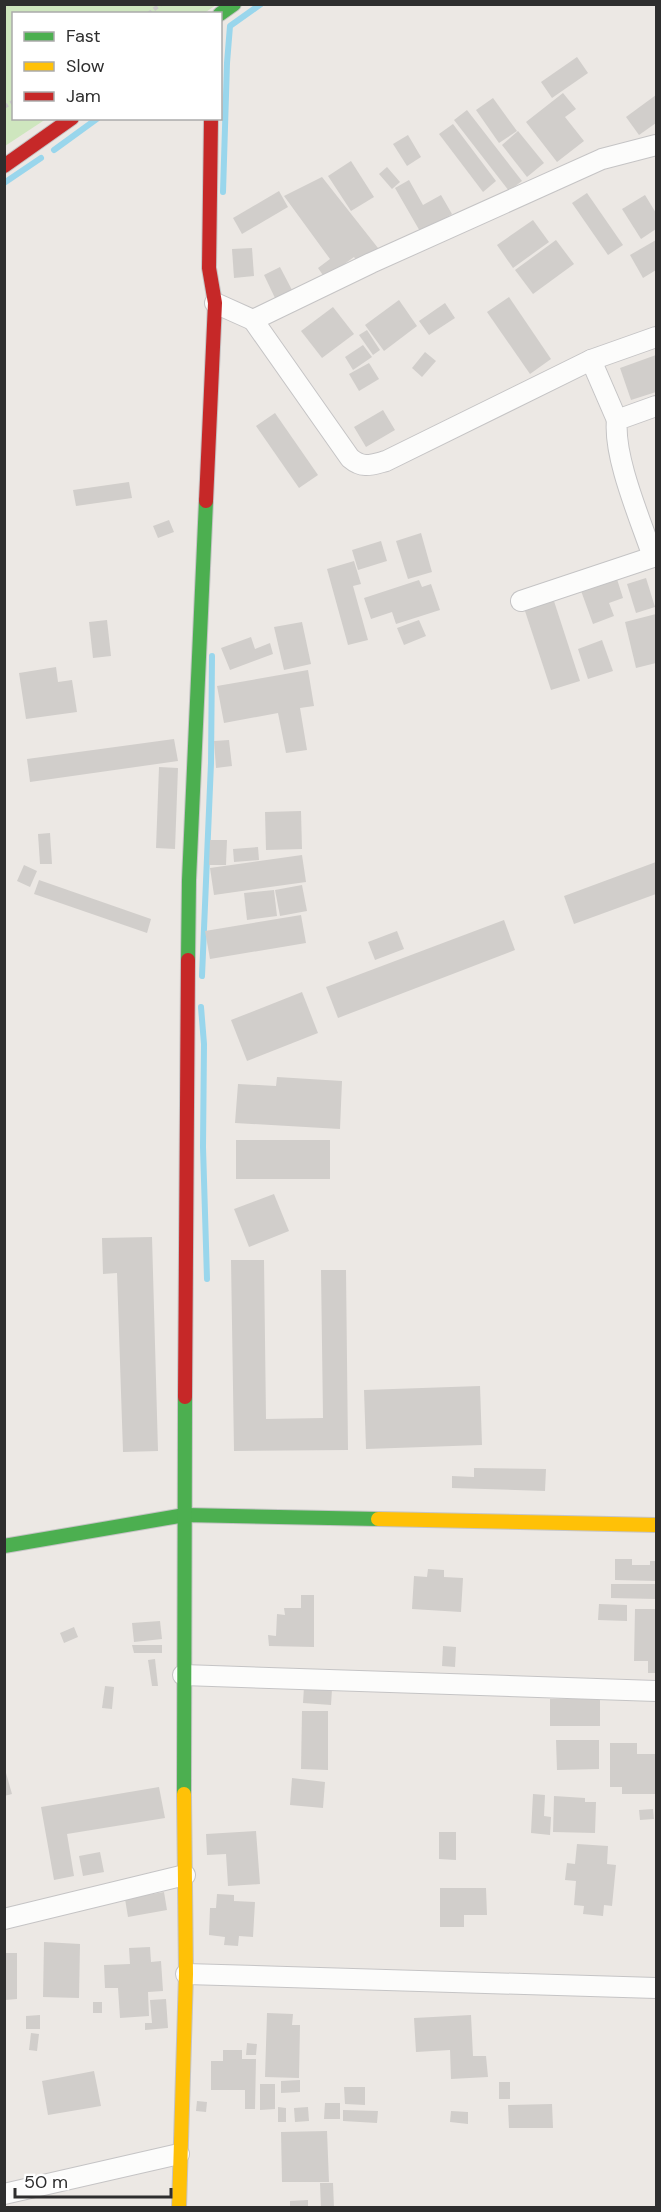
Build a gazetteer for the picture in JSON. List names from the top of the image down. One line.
{"legend":["Fast","Slow","Jam"],"scale_bar":"50 m"}
